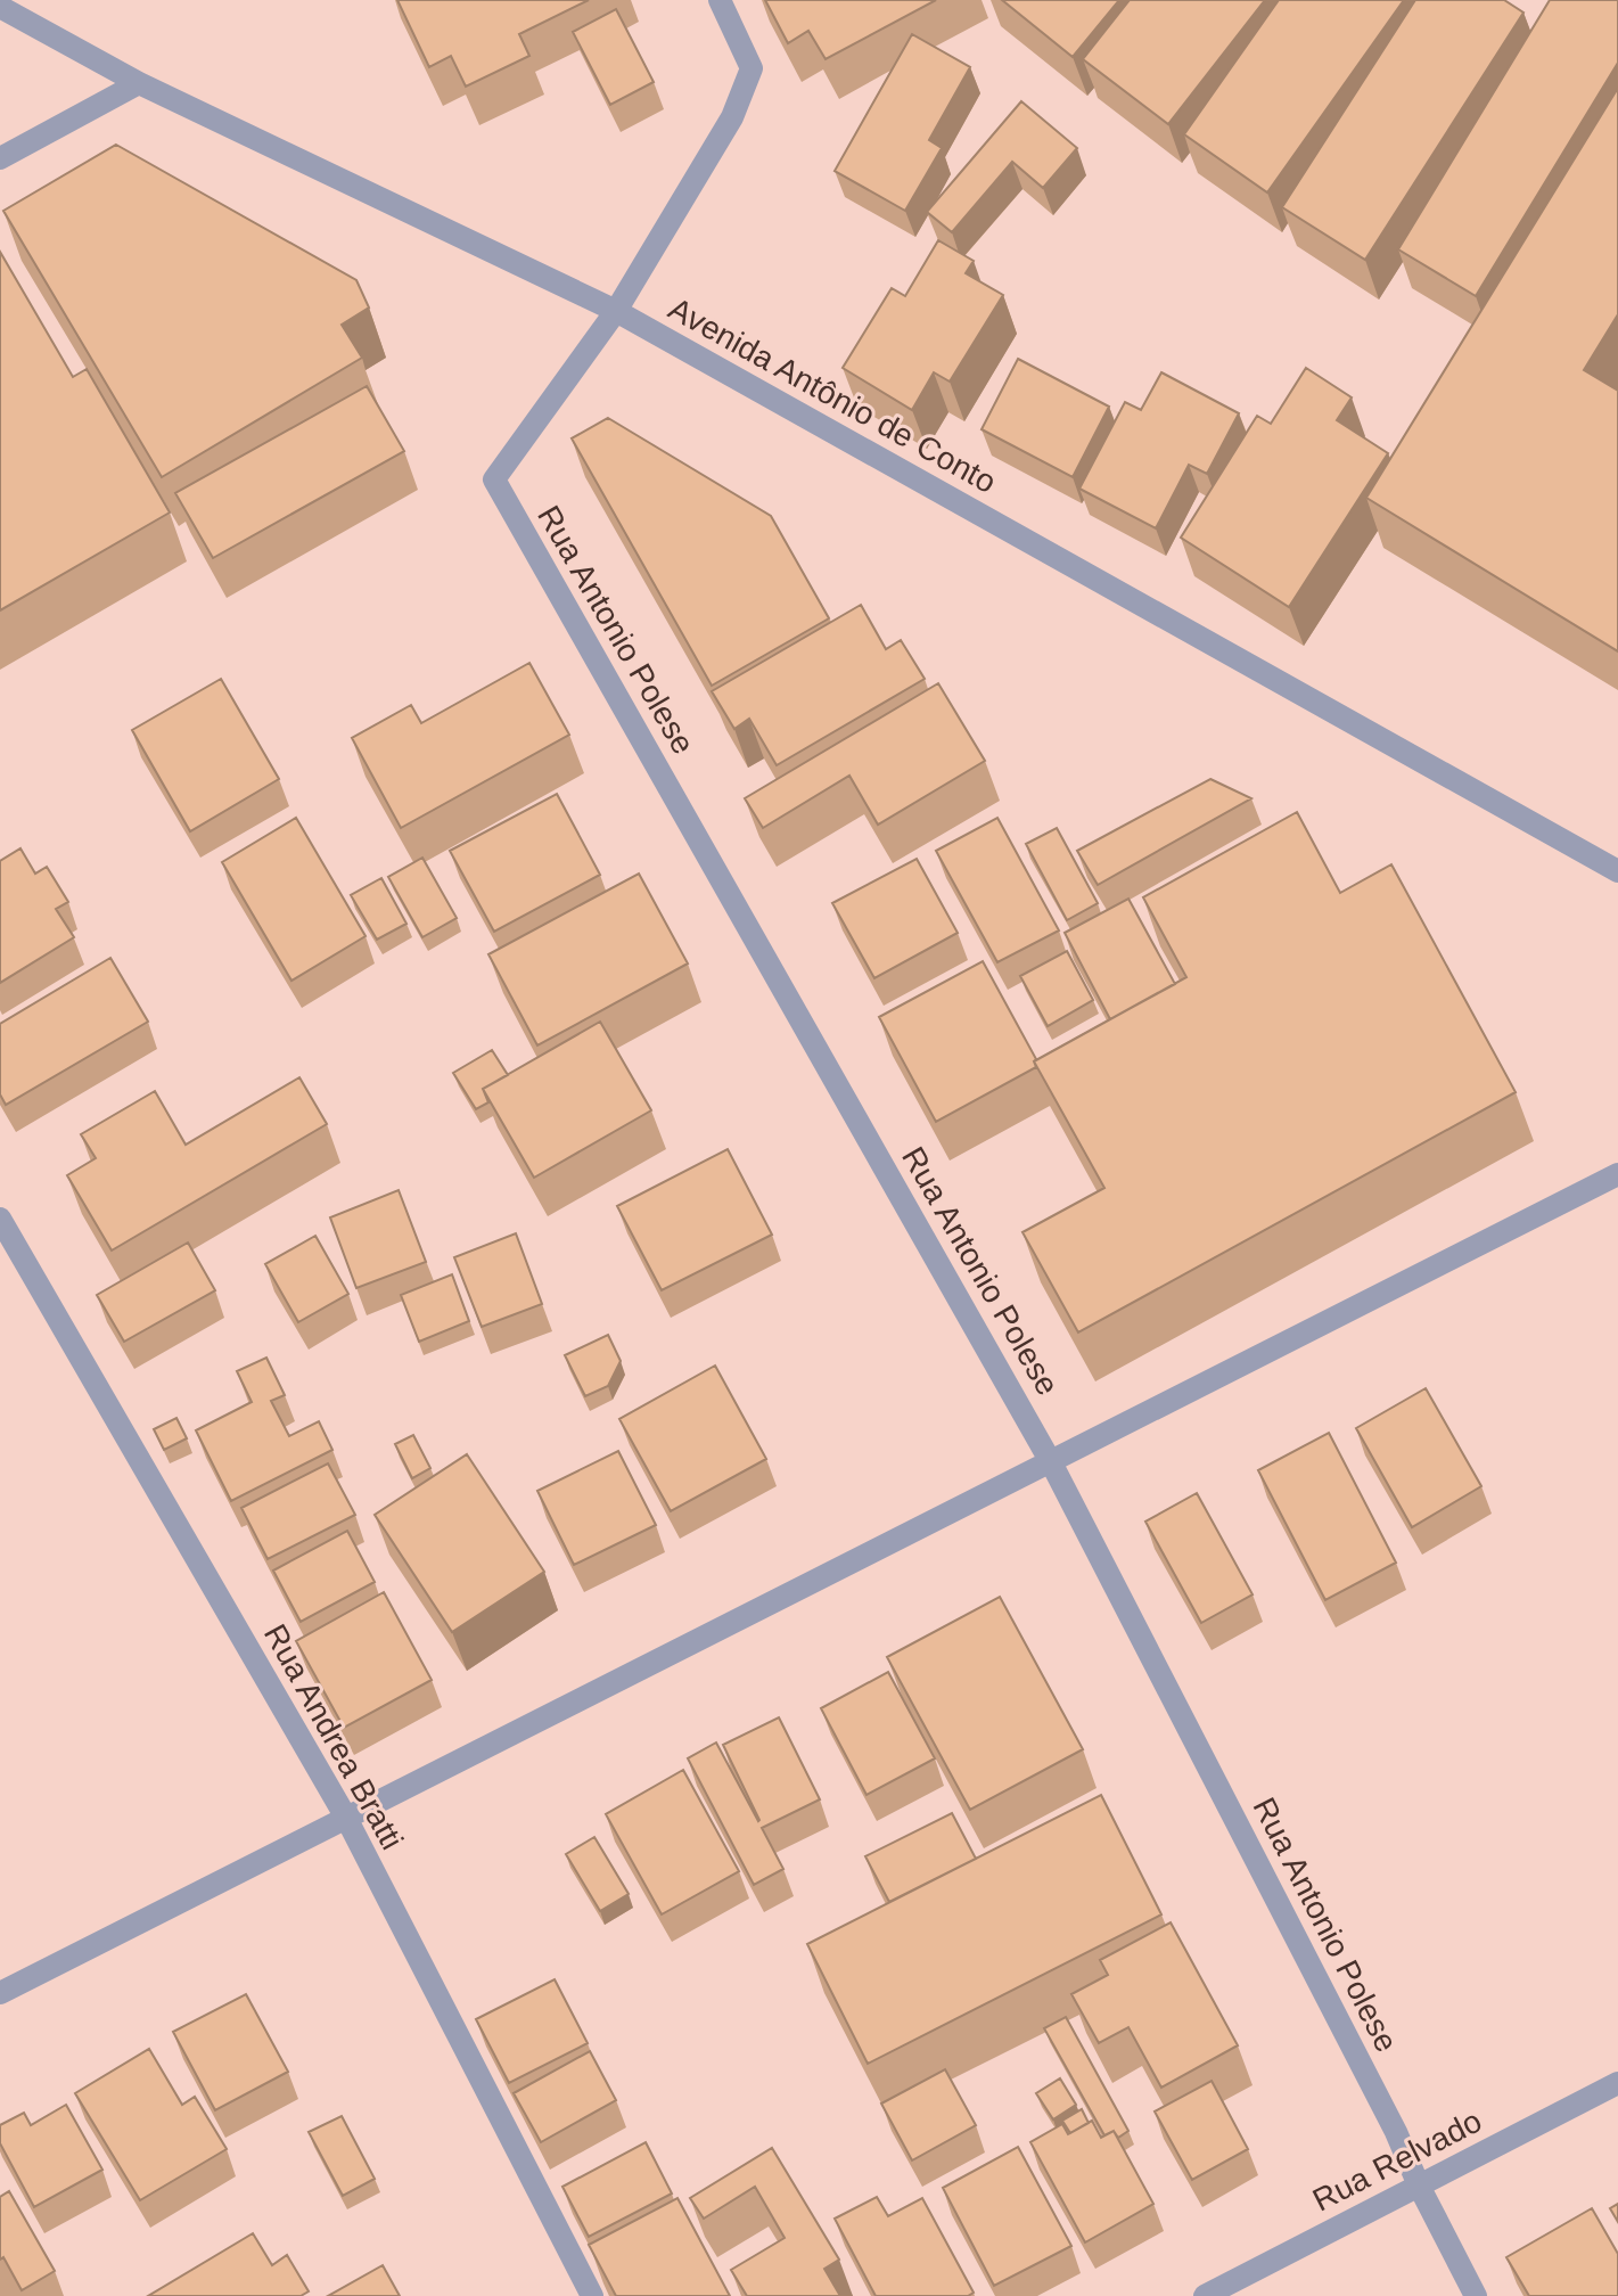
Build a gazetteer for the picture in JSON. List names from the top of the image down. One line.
{"streets":{"street":["Avenida Antônio de Conto","Rua Antonio Polese","Rua Andrea Bratti","Rua Relvado"]},"crossings":[["Avenida Antônio de Conto","Rua Antonio Polese"],["Rua Antonio Polese","Rua Relvado"]]}
